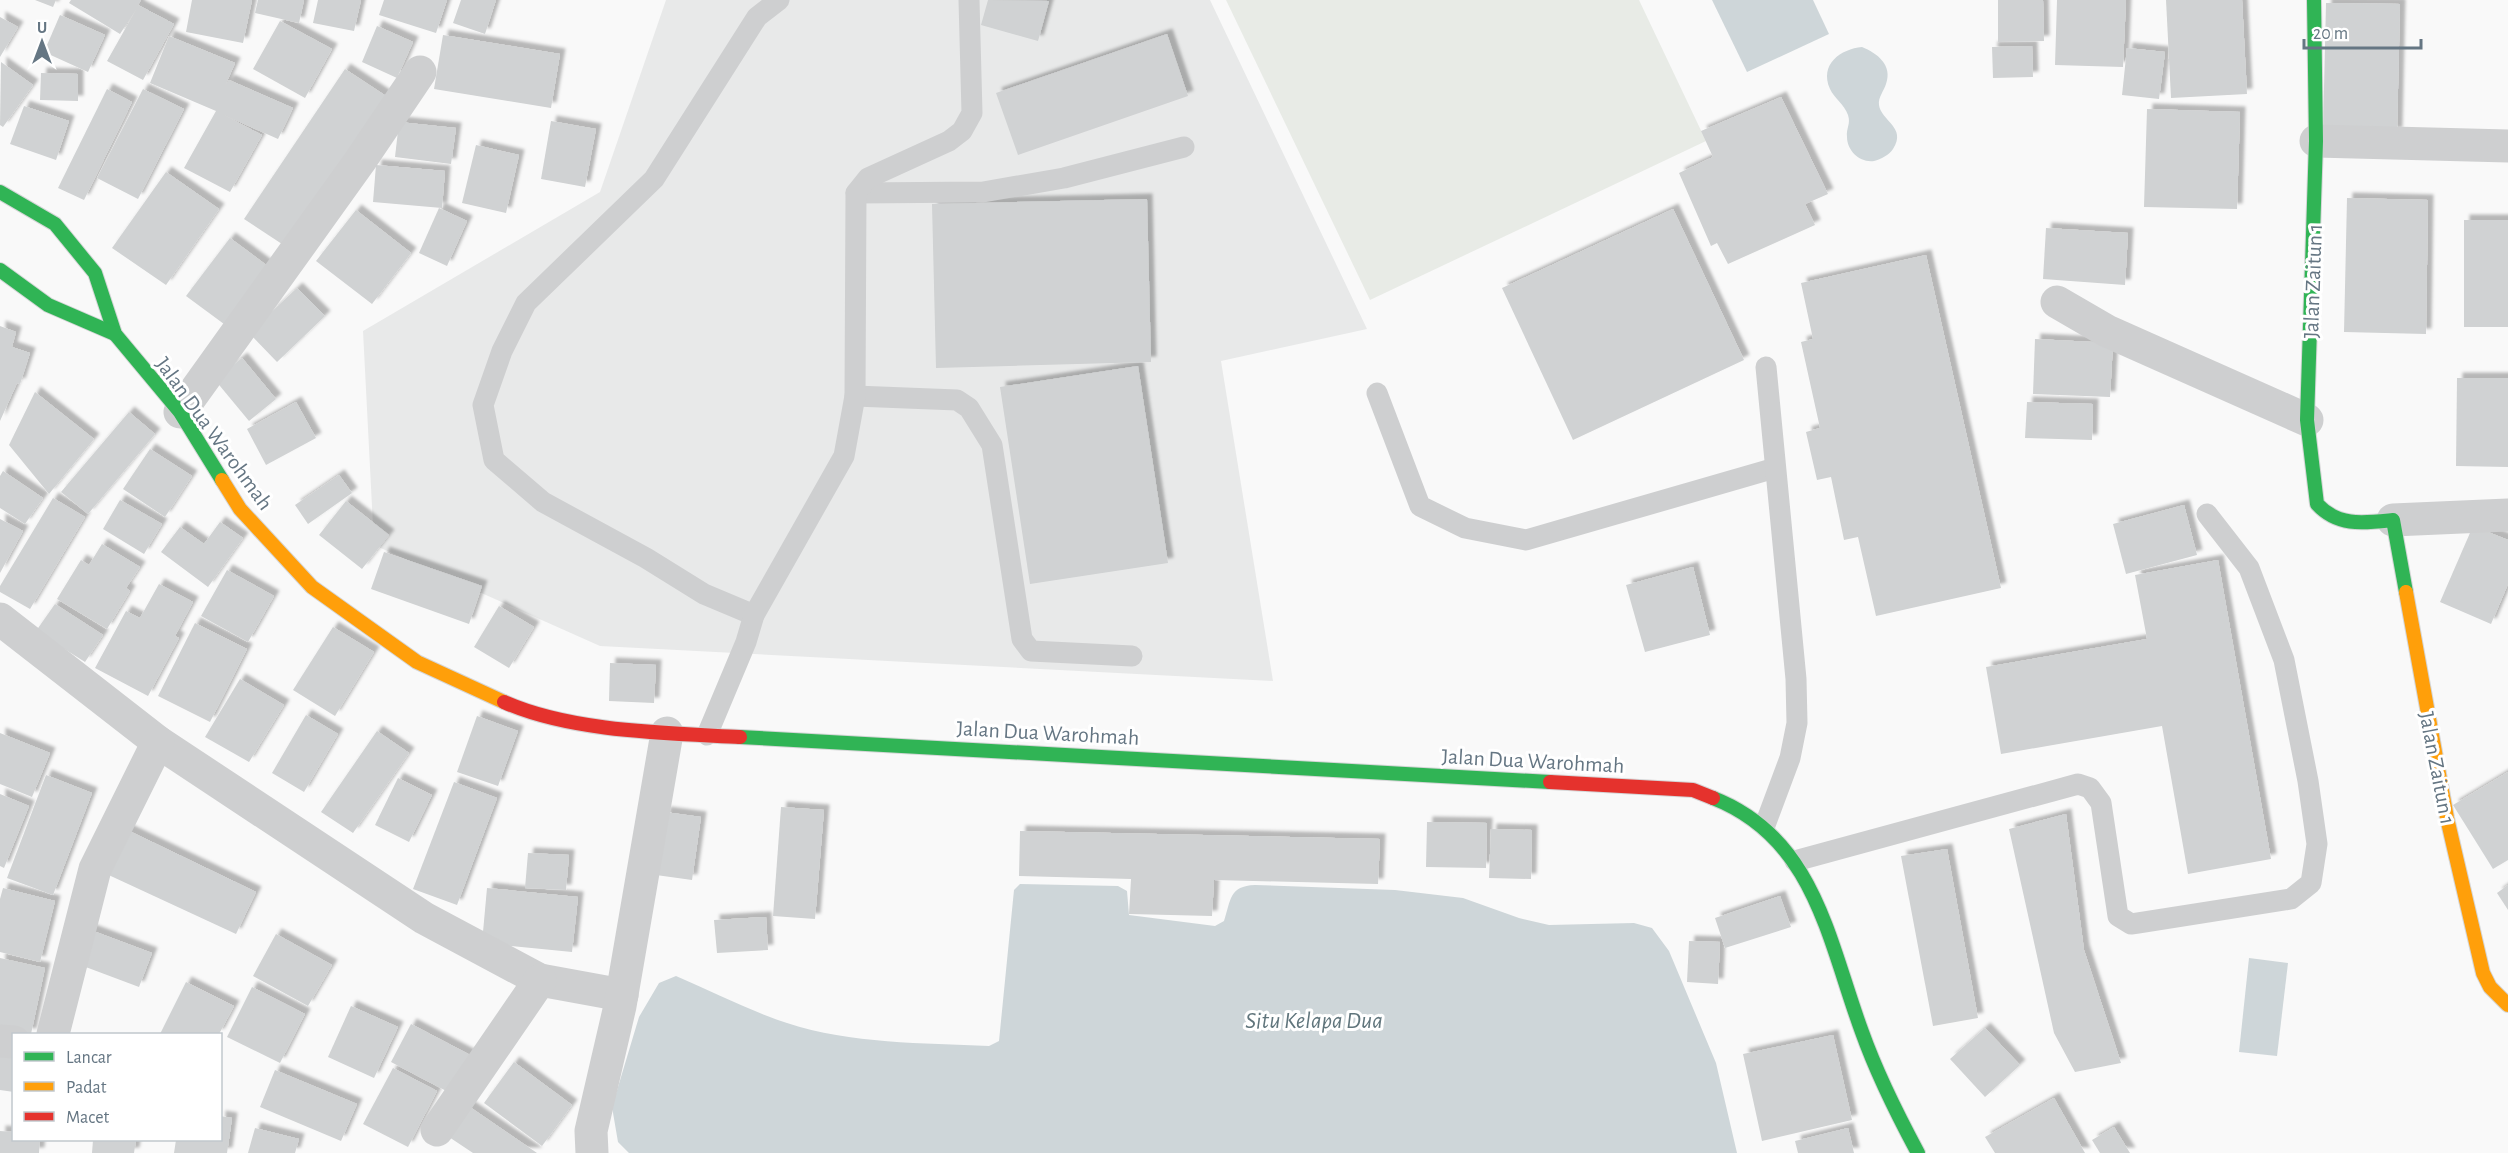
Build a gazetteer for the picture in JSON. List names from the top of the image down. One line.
{"streets":{"street":["Jalan Zaitun 1","Jalan Dua Warohmah"]},"water":["Situ Kelapa Dua"],"legend":["Lancar","Padat","Macet"],"scale_bar":"20 m","north":"top"}
